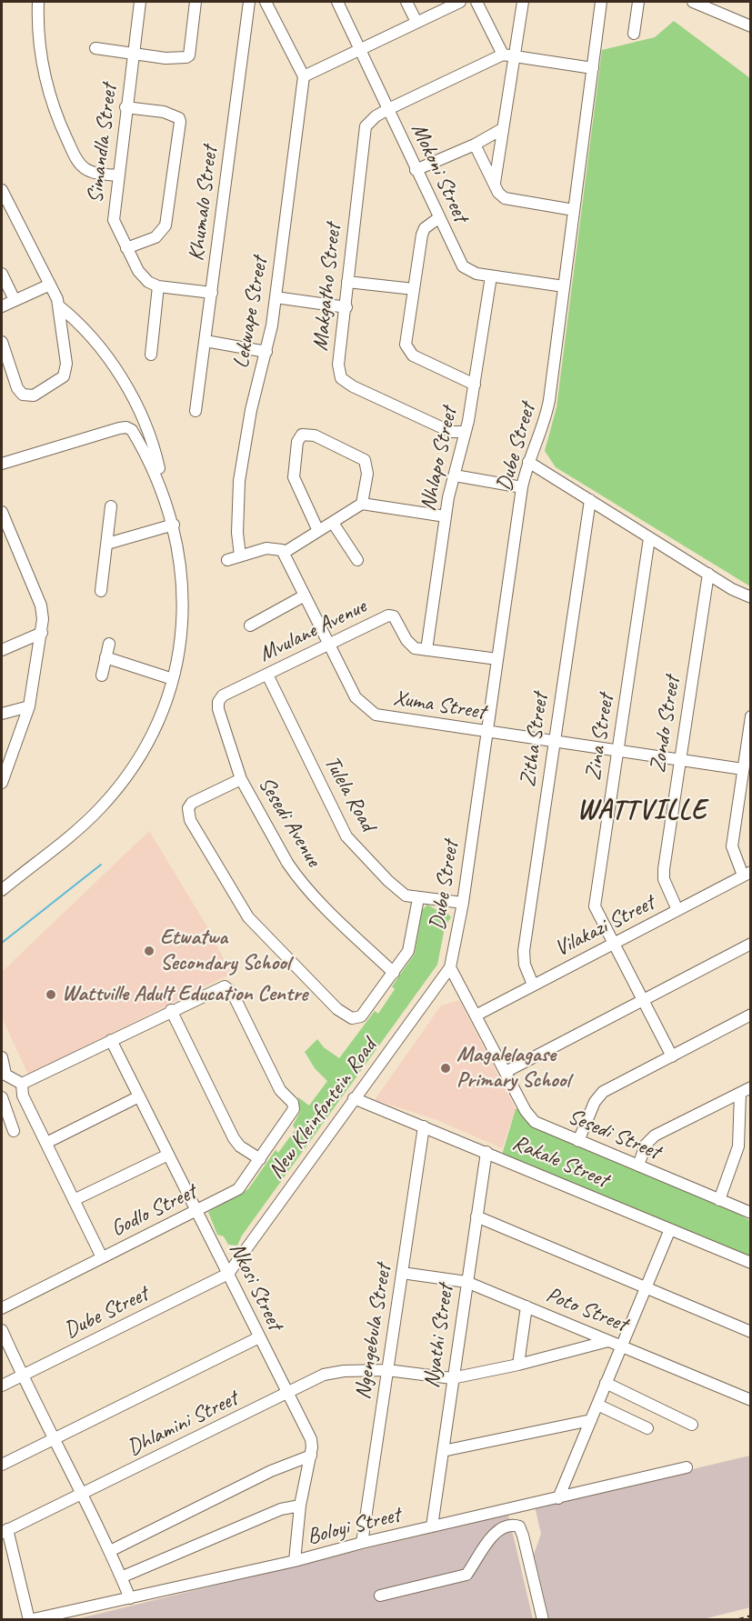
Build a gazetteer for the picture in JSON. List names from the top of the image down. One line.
{"streets":{"street":["Simandla Street","Mokoni Street","Khumalo Street","Makgatho Street","Lekwape Street","Dube Street","Nhlapo Street","Mvulane Avenue","Xuma Street","Zondo Street","Zina Street","Zitha Street","Tulela Road","Sesedi Avenue","Vilakazi Street","New Kleinfontein Road","Sesedi Street","Rakale Street","Godlo Street","Nkosi Street","Poto Street","Ngengebula Street","Nyathi Street","Dhlamini Street","Boloyi Street"]},"crossings":[["Mokoni Street","Makgatho Street"],["Mokoni Street","Dube Street"],["Mokoni Street","Nhlapo Street"],["Makgatho Street","Nhlapo Street"],["Dube Street","Mvulane Avenue"],["Dube Street","Xuma Street"],["Dube Street","Tulela Road"],["Dube Street","New Kleinfontein Road"],["Dube Street","Sesedi Street"],["Dube Street","Nkosi Street"],["Nhlapo Street","Mvulane Avenue"],["Mvulane Avenue","Xuma Street"],["Mvulane Avenue","Tulela Road"],["Mvulane Avenue","Sesedi Avenue"],["Xuma Street","Zondo Street"],["Xuma Street","Zina Street"],["Xuma Street","Zitha Street"],["Zondo Street","Vilakazi Street"],["Zina Street","Vilakazi Street"],["Zitha Street","Vilakazi Street"],["Vilakazi Street","Sesedi Street"],["New Kleinfontein Road","Sesedi Street"],["New Kleinfontein Road","Rakale Street"],["New Kleinfontein Road","Nkosi Street"],["Rakale Street","Ngengebula Street"],["Rakale Street","Nyathi Street"],["Godlo Street","Nkosi Street"],["Nkosi Street","Dhlamini Street"],["Nkosi Street","Boloyi Street"],["Poto Street","Ngengebula Street"],["Poto Street","Nyathi Street"],["Poto Street","Dhlamini Street"],["Ngengebula Street","Dhlamini Street"],["Ngengebula Street","Boloyi Street"],["Nyathi Street","Dhlamini Street"],["Nyathi Street","Boloyi Street"]],"districts":["WATTVILLE"],"places":["Etwatwa Secondary School","Wattville Adult Education Centre","Magalelagase Primary School"]}
